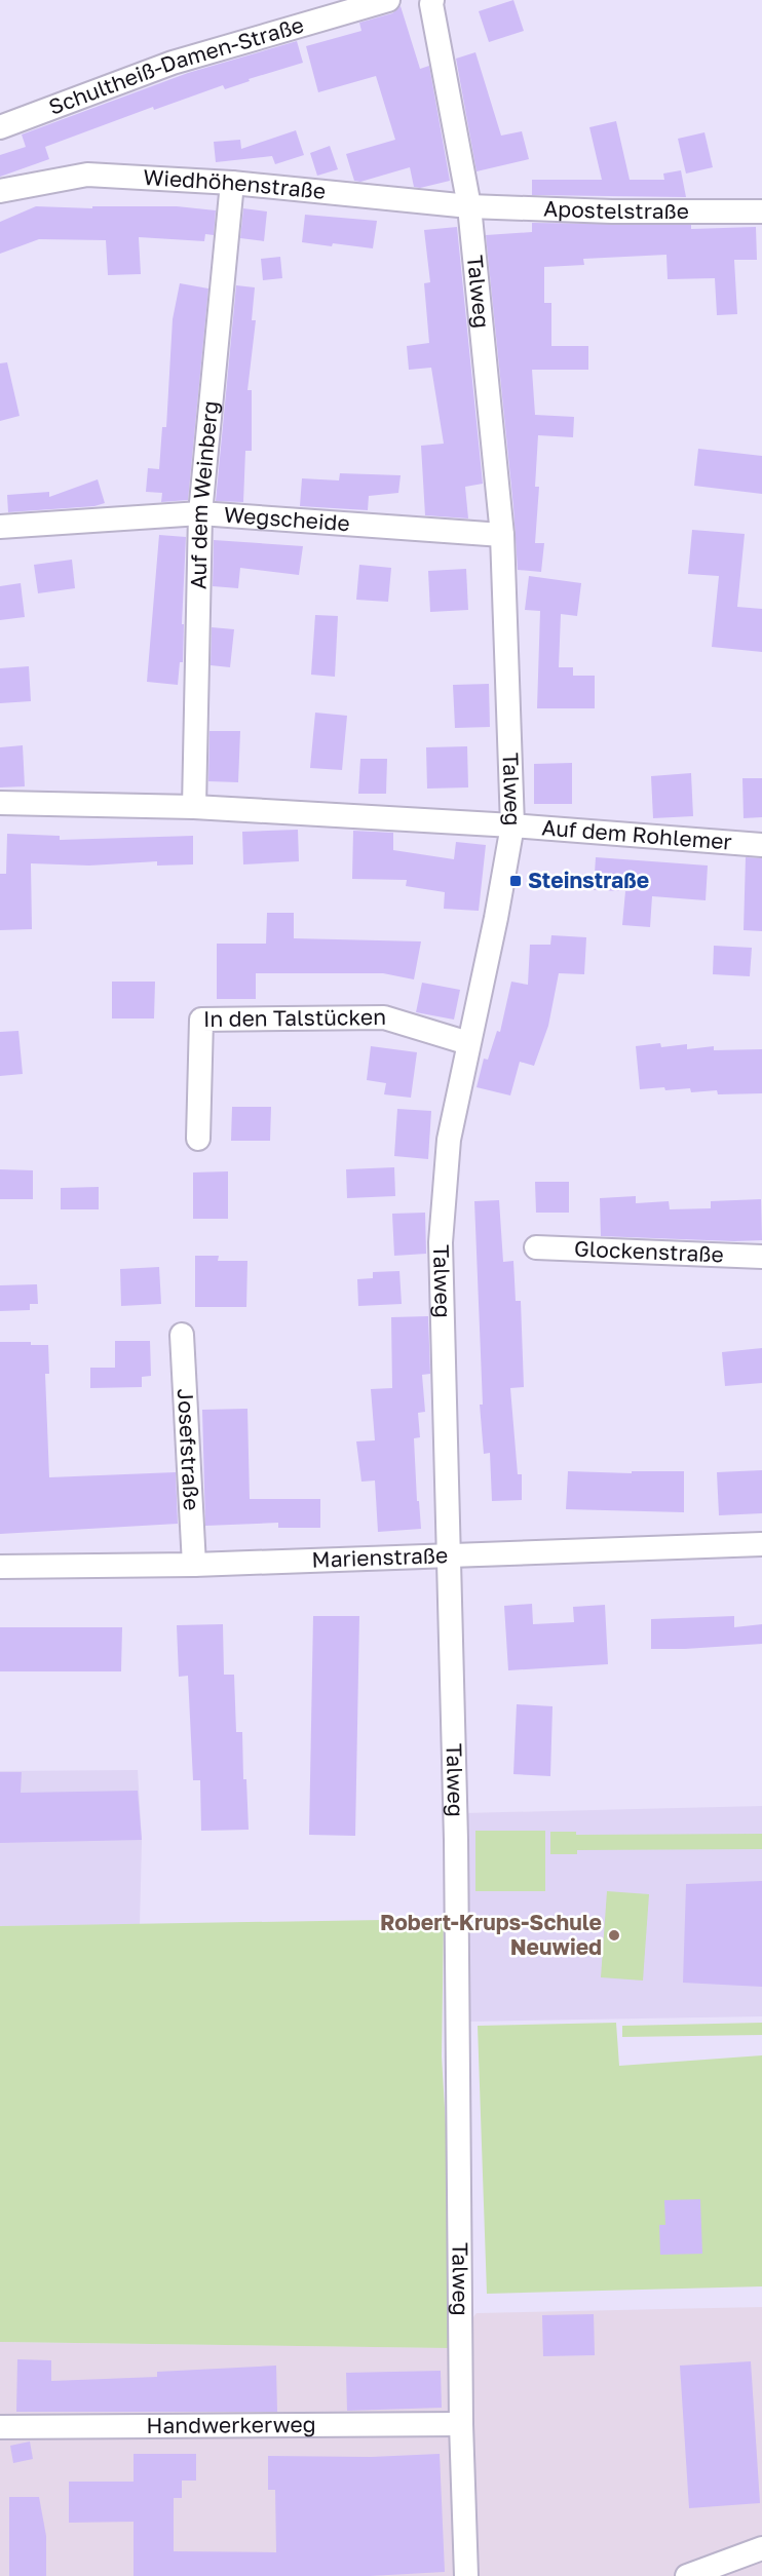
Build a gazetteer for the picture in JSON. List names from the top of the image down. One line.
{"streets":{"street":["Schultheiß-Damen-Straße","Wiedhöhenstraße","Apostelstraße","Talweg","Auf dem Weinberg","Wegscheide","Auf dem Rohlemer","In den Talstücken","Glockenstraße","Josefstraße","Marienstraße","Handwerkerweg"]},"crossings":[["Wiedhöhenstraße","Apostelstraße"],["Wiedhöhenstraße","Talweg"],["Wiedhöhenstraße","Auf dem Weinberg"],["Apostelstraße","Talweg"],["Talweg","Wegscheide"],["Talweg","Auf dem Rohlemer"],["Talweg","In den Talstücken"],["Talweg","Marienstraße"],["Talweg","Handwerkerweg"],["Auf dem Weinberg","Wegscheide"],["Josefstraße","Marienstraße"]],"places":{"transit":["Steinstraße"],"other":["Robert-Krups-Schule Neuwied"]}}
